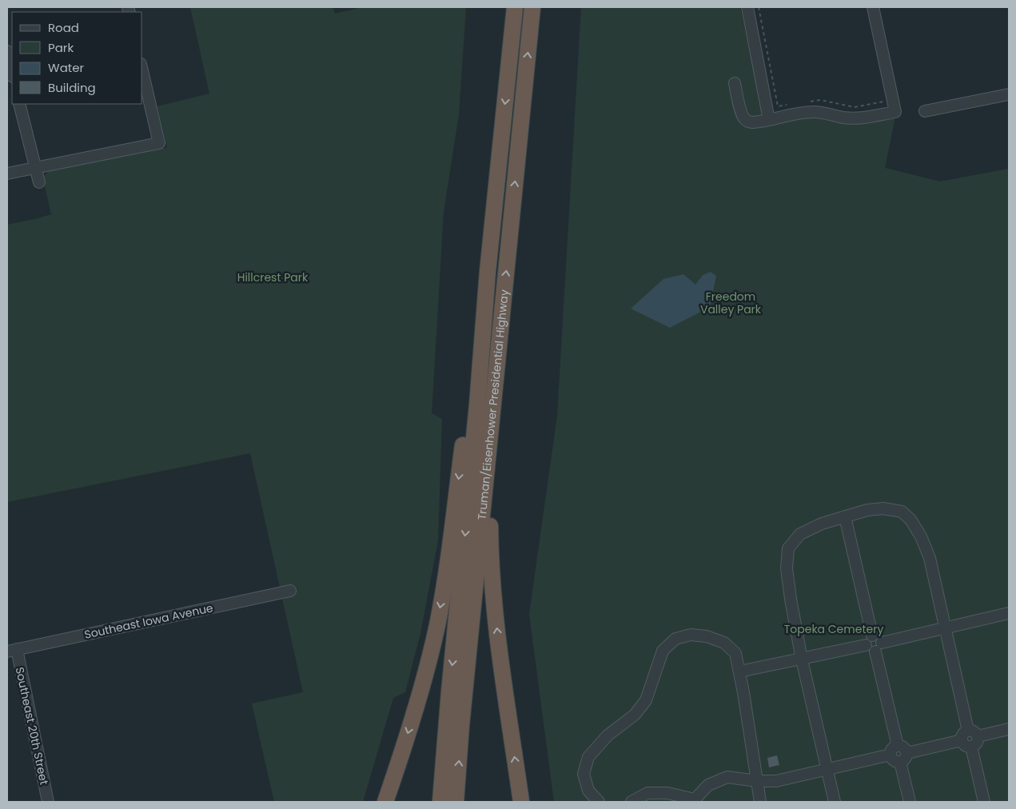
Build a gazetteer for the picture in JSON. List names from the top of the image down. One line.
{"streets":{"highway":["Truman/Eisenhower Presidential Highway"],"street":["Southeast Iowa Avenue","Southeast 20th Street"]},"crossings":[["Southeast Iowa Avenue","Southeast 20th Street"]],"parks":["Hillcrest Park","Freedom Valley Park","Topeka Cemetery"],"legend":["Road","Park","Water","Building"]}
